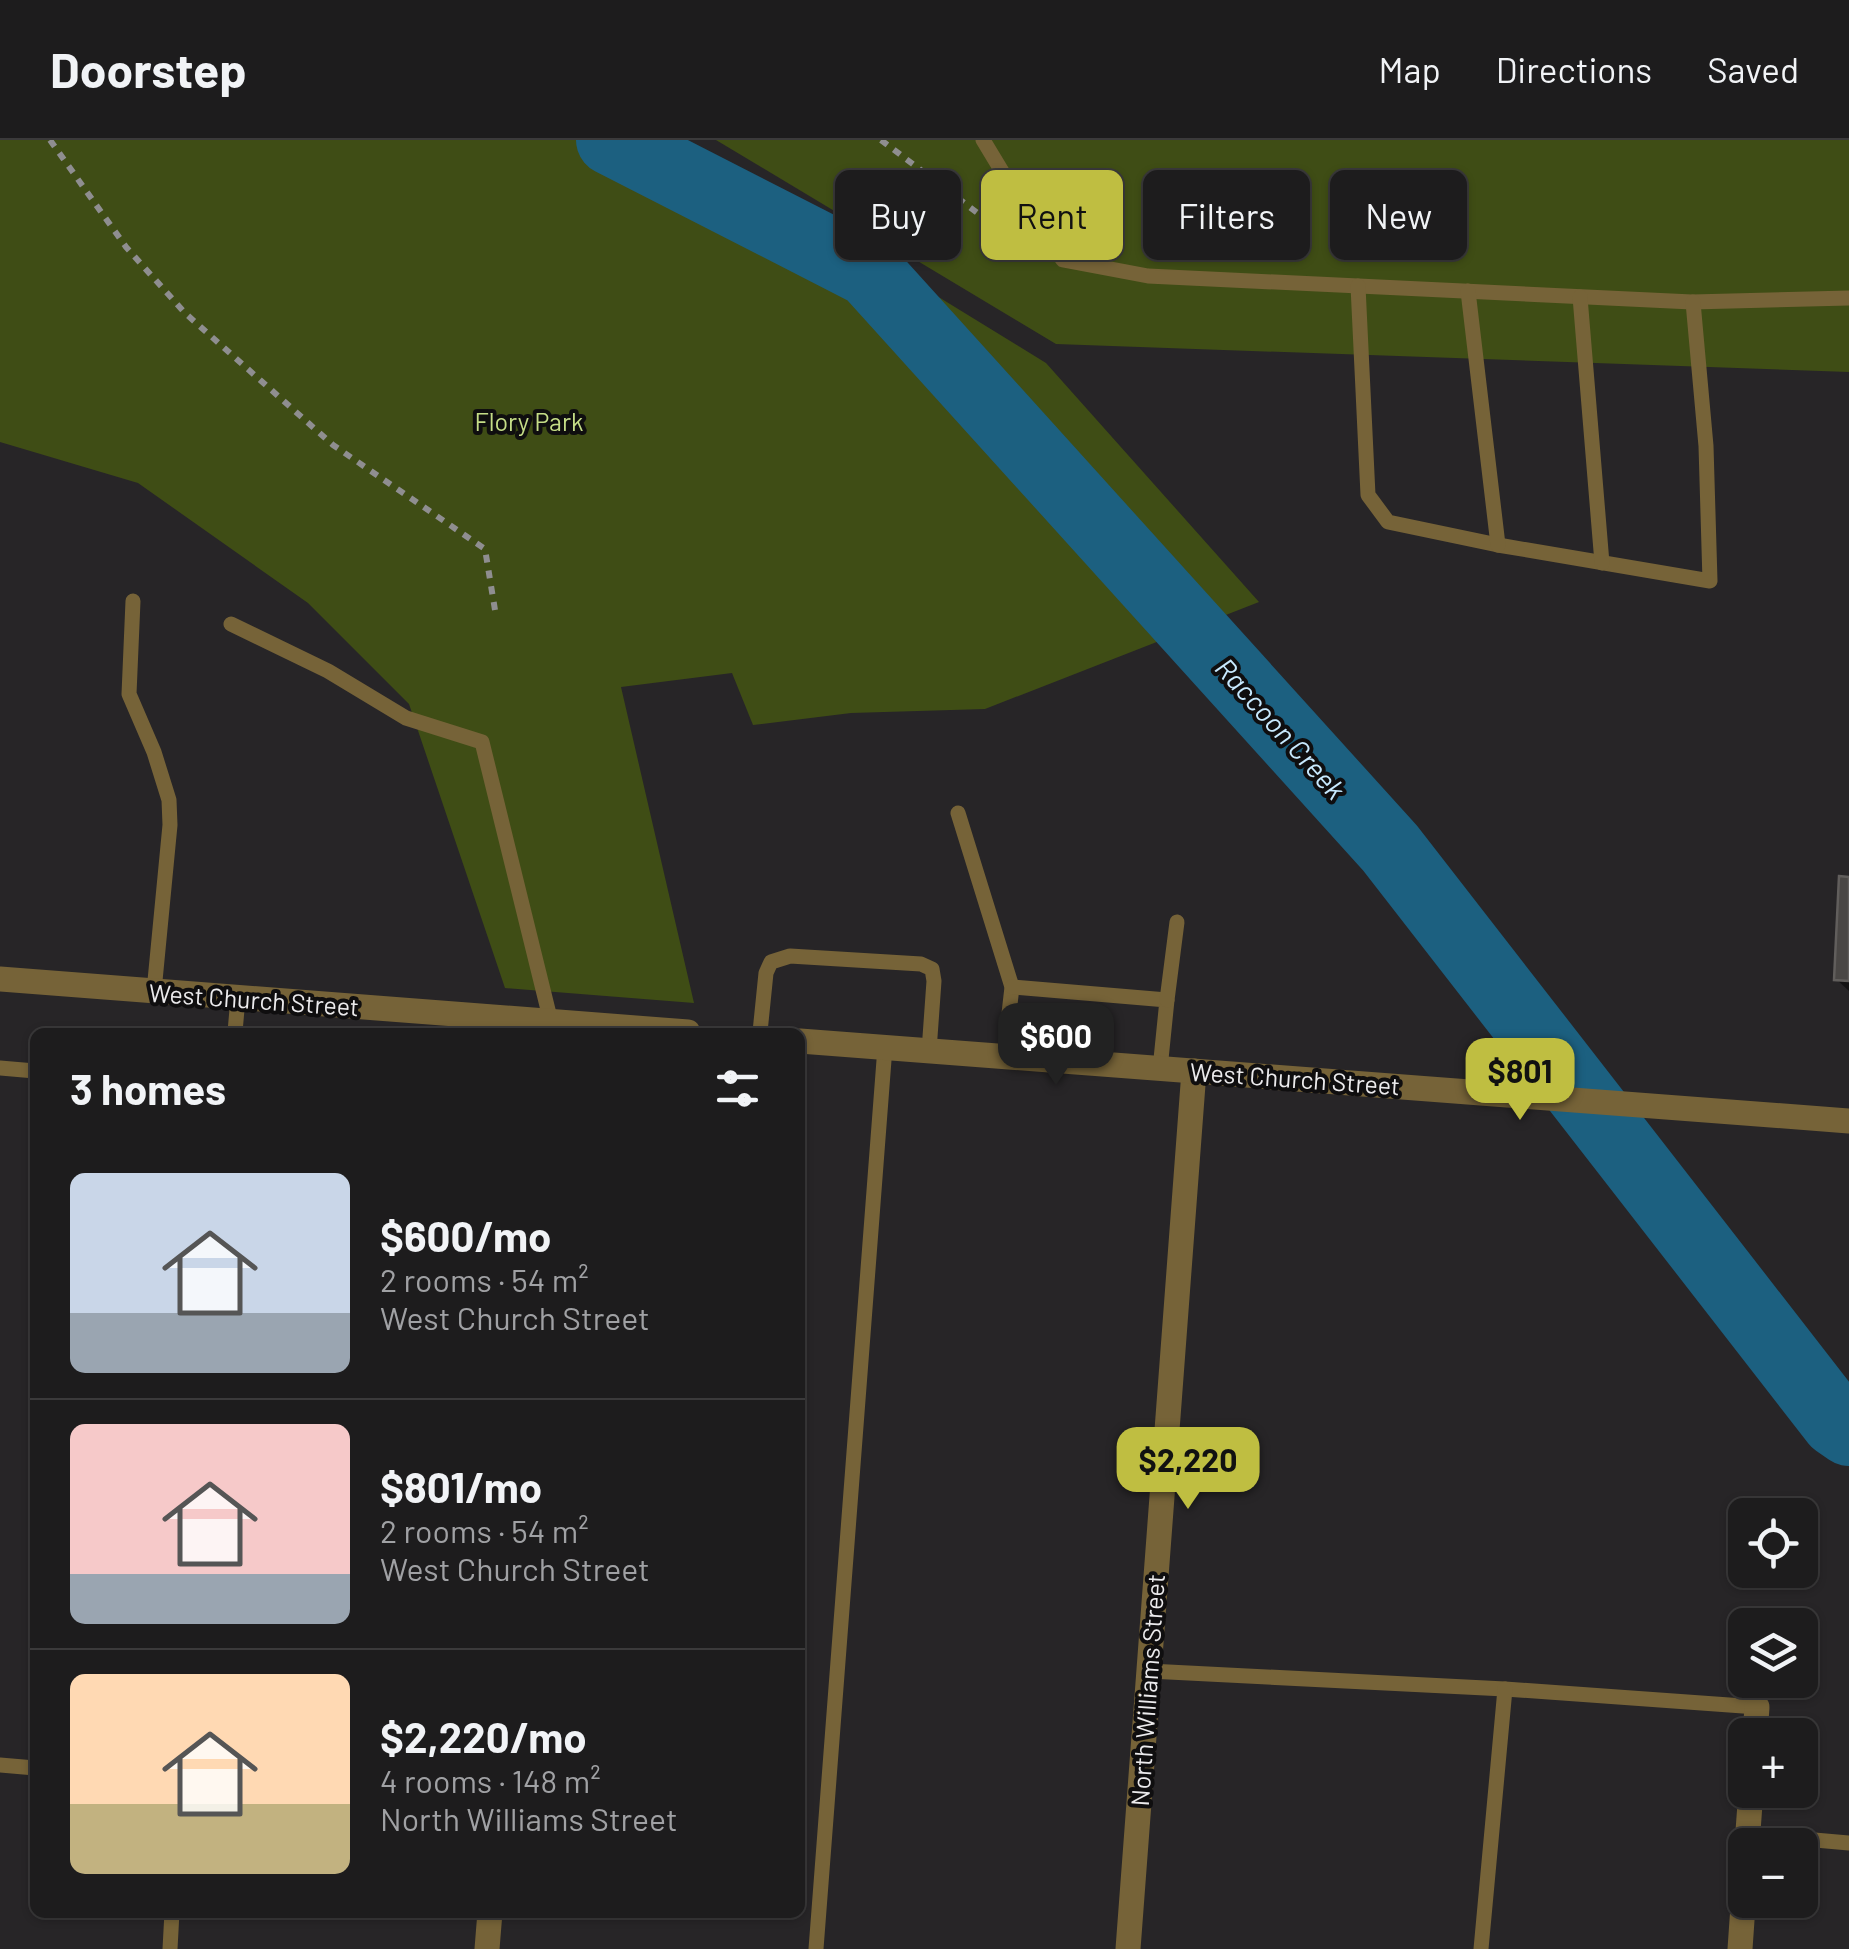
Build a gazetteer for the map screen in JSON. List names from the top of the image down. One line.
{"streets":{"street":["West Church Street","North Williams Street"]},"crossings":[["West Church Street","North Williams Street"]],"water":["Raccoon Creek"],"parks":["Flory Park"],"page":{"header":"Doorstep","nav":["Map","Directions","Saved"],"chip":["Buy","Rent","Filters","New"],"price":["$600","$801","$2,220"],"heading":"3 homes","list":[{"name":"$600/mo","note":"2 rooms · 54 m² · West Church Street"},{"name":"$801/mo","note":"2 rooms · 54 m² · West Church Street"},{"name":"$2,220/mo","note":"4 rooms · 148 m² · North Williams Street"}],"map_buttons":["+","−"]}}
